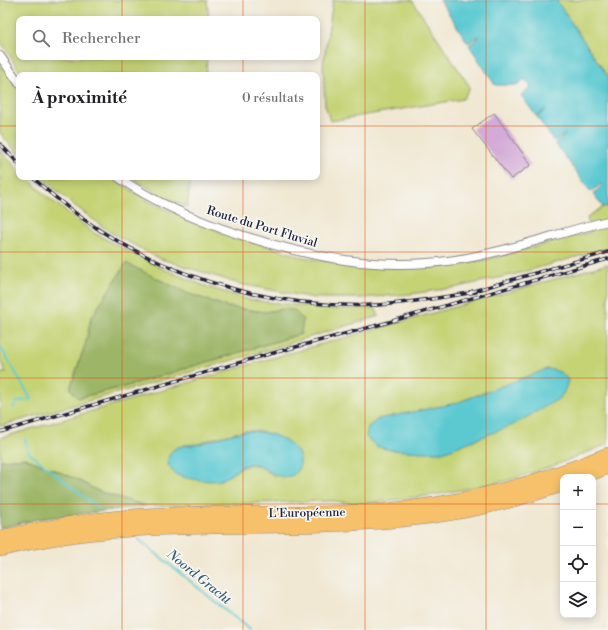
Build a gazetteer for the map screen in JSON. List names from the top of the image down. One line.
{"streets":{"highway":["L'Européenne"],"street":["Route du Port Fluvial"]},"water":["Noord Gracht"],"page":{"search":"Rechercher","heading":["À proximité","0 résultats"],"map_buttons":["+","−"]}}
